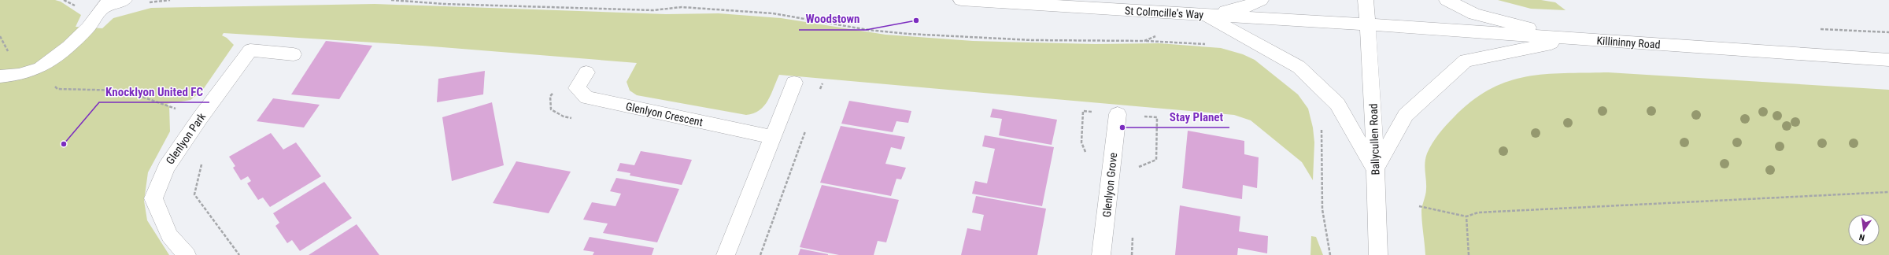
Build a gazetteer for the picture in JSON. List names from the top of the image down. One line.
{"streets":{"main road":["St Colmcille's Way","Killininny Road","Glenlyon Crescent","Glenlyon Park","Ballycullen Road","Glenlyon Grove"]},"crossings":[["St Colmcille's Way","Killininny Road"],["St Colmcille's Way","Ballycullen Road"],["Killininny Road","Ballycullen Road"]],"places":["Woodstown","Stay Planet","Knocklyon United FC"],"north":"bottom"}
